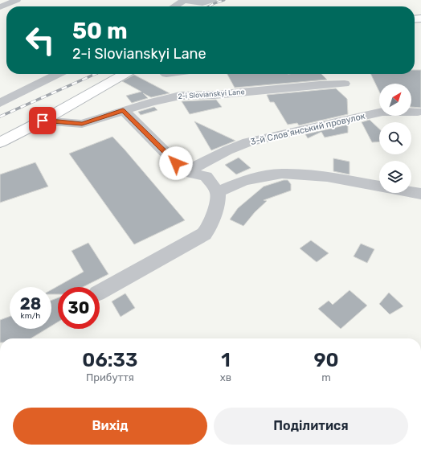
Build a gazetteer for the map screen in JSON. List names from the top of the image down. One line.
{"streets":{"street":["2-i Slovianskyi Lane","3-й Слов’янський провулок"]},"north":"top right","page":{"turn":["50 m","2-i Slovianskyi Lane"],"speed":"28 km/h","limit":"30","eta":["06:33","Прибуття","1","хв","90","m"],"buttons":["Вихід","Поділитися"]}}
